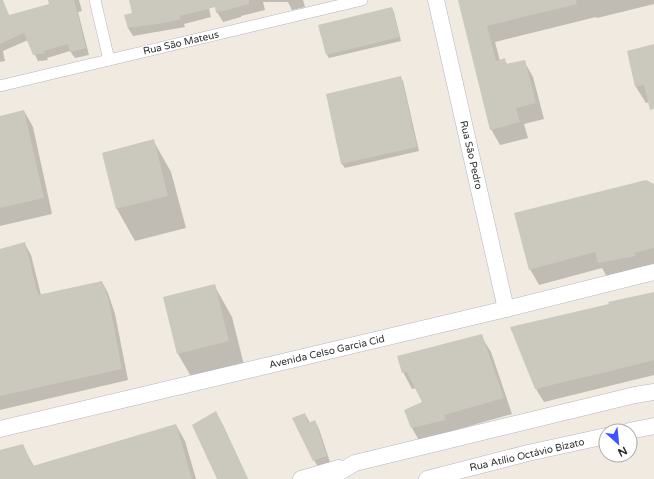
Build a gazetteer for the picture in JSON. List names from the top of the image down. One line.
{"streets":{"street":["Rua São Mateus","Rua São Pedro","Avenida Celso Garcia Cid","Rua Atílio Octávio Bizato"]},"crossings":[["Rua São Pedro","Avenida Celso Garcia Cid"]],"north":"bottom right"}
